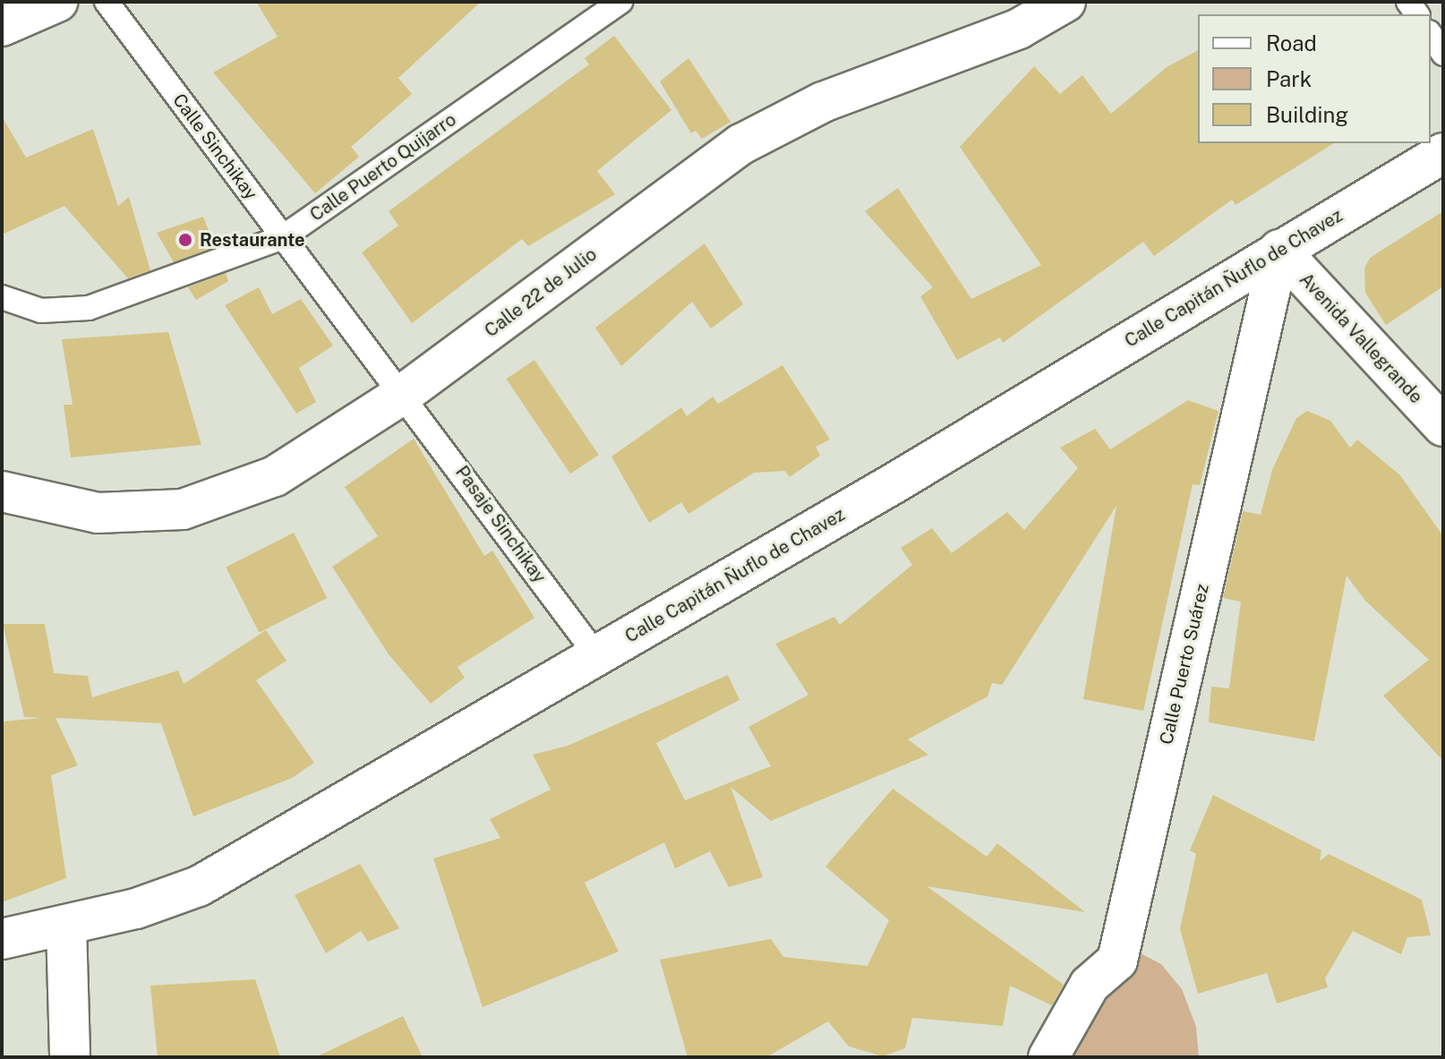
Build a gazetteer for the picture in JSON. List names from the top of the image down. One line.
{"streets":{"street":["Calle Capitán Ñuflo de Chavez","Calle 22 de Julio","Avenida Vallegrande","Calle Puerto Suárez"],"lane":["Calle Sinchikay","Calle Puerto Quijarro","Pasaje Sinchikay"]},"crossings":[["Calle Sinchikay","Calle Puerto Quijarro"],["Calle Sinchikay","Calle 22 de Julio"],["Calle Sinchikay","Pasaje Sinchikay"],["Calle Capitán Ñuflo de Chavez","Avenida Vallegrande"],["Calle Capitán Ñuflo de Chavez","Pasaje Sinchikay"],["Calle Capitán Ñuflo de Chavez","Calle Puerto Suárez"],["Calle 22 de Julio","Pasaje Sinchikay"],["Avenida Vallegrande","Calle Puerto Suárez"]],"places":["Restaurante"],"legend":["Road","Park","Building"]}
